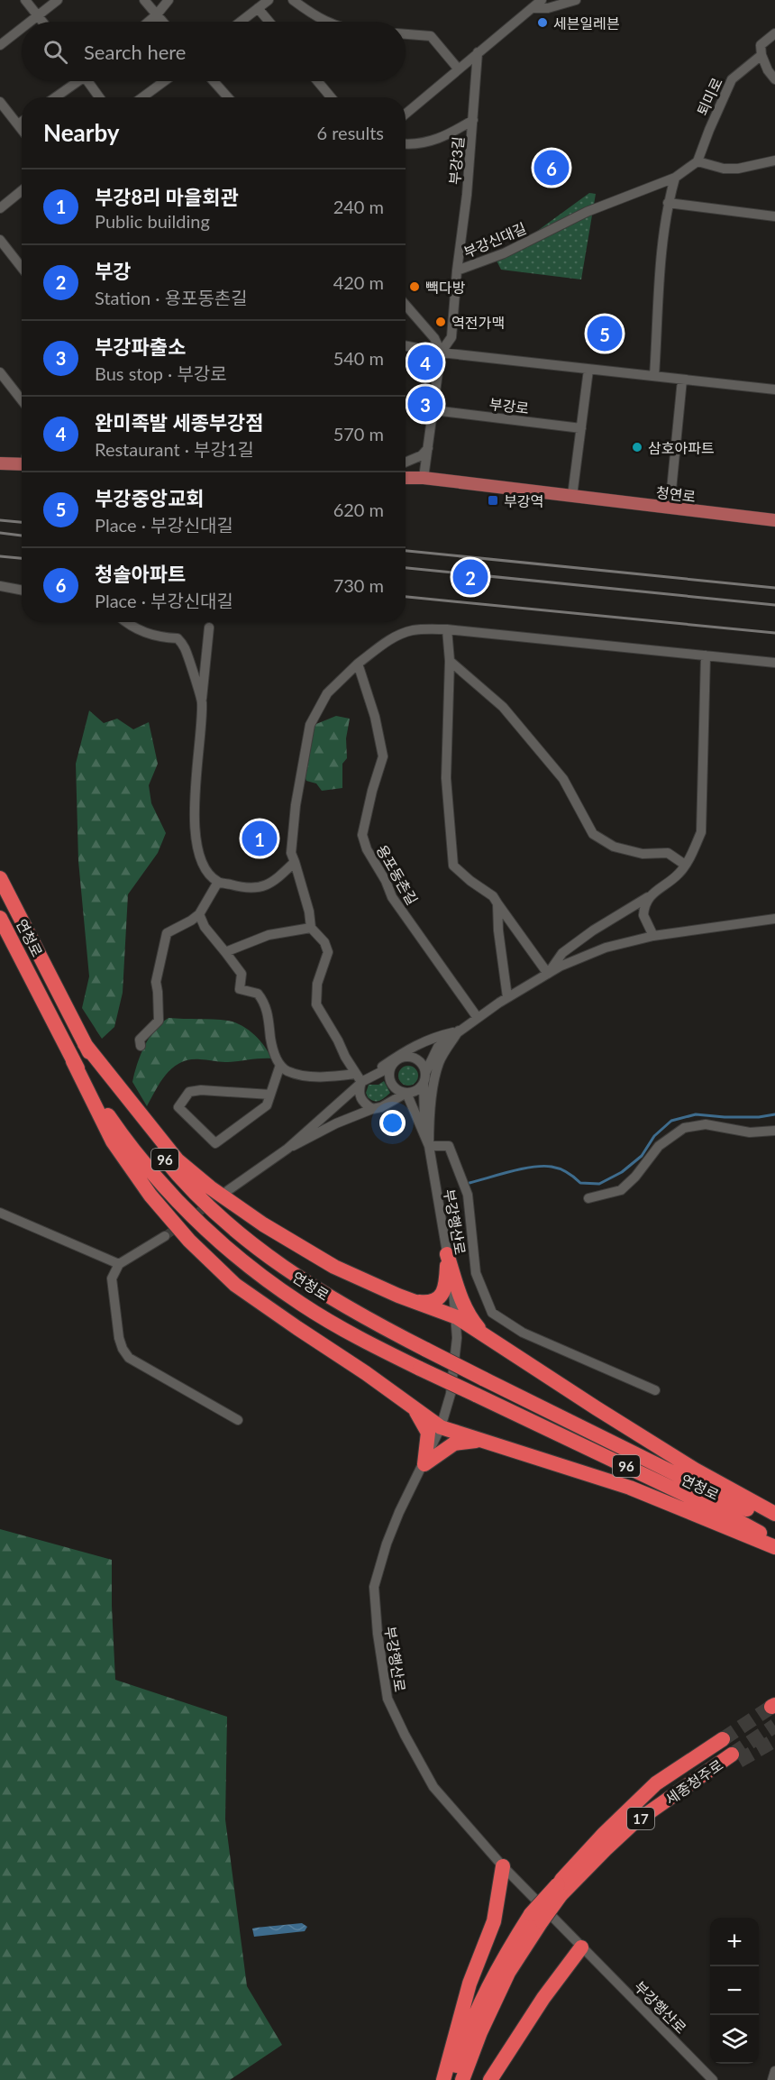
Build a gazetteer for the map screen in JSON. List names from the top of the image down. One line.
{"streets":{"highway":["연청로","96","세종청주로","17"],"main road":["청연로"],"street":["퇴미로","부강3길","부강신대길","부강로","용포동촌길","부강행산로"]},"crossings":[["부강3길","부강신대길"],["세종청주로","17"]],"places":{"other":["세븐일레븐","빽다방","역전가맥","삼호아파트"],"transit":["부강역"]},"page":{"search":"Search here","heading":["Nearby","6 results"],"pins":["6","5","4","3","2","1"],"list":[{"mark":"1","name":"부강8리 마을회관","note":"Public building","value":"240 m"},{"mark":"2","name":"부강","note":"Station · 용포동촌길","value":"420 m"},{"mark":"3","name":"부강파출소","note":"Bus stop · 부강로","value":"540 m"},{"mark":"4","name":"완미족발 세종부강점","note":"Restaurant · 부강1길","value":"570 m"},{"mark":"5","name":"부강중앙교회","note":"Place · 부강신대길","value":"620 m"},{"mark":"6","name":"청솔아파트","note":"Place · 부강신대길","value":"730 m"}],"map_buttons":["+","−"]}}
